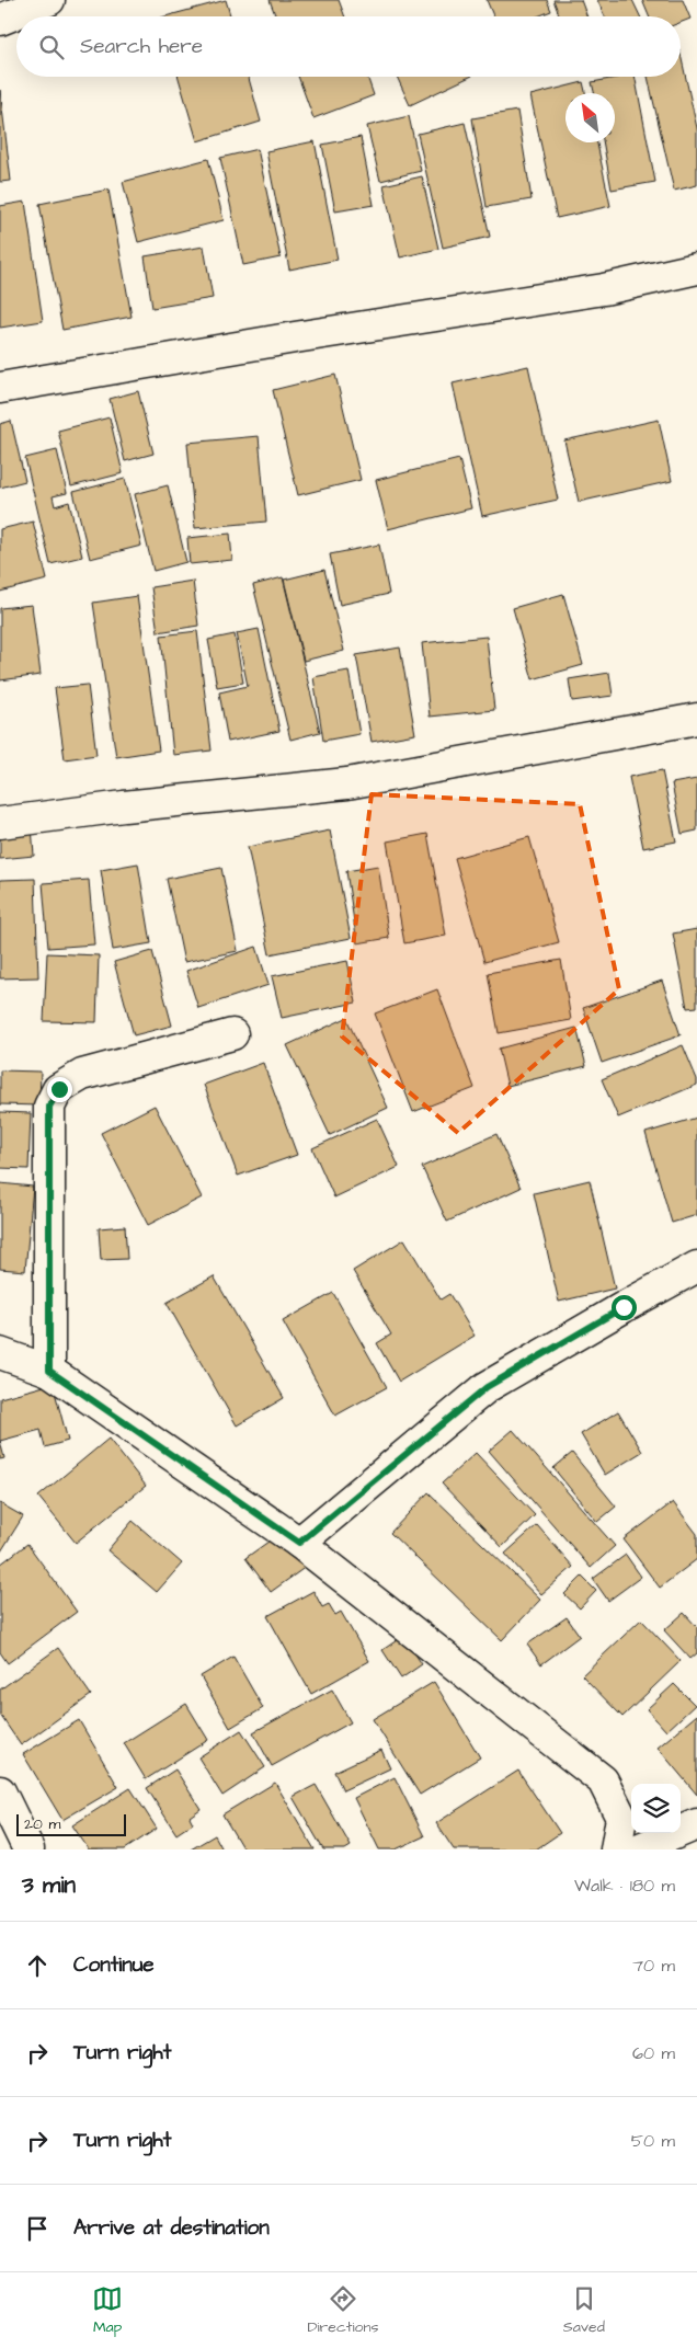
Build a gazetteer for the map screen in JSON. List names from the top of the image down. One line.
{"scale_bar":"20 m","north":"top left","page":{"search":"Search here","scale":"20 m","heading":["3 min","Walk · 180 m"],"list":[["Continue","70 m"],["Turn right","60 m"],["Turn right","50 m"],"Arrive at destination"],"nav":["Map","Directions","Saved"]}}
